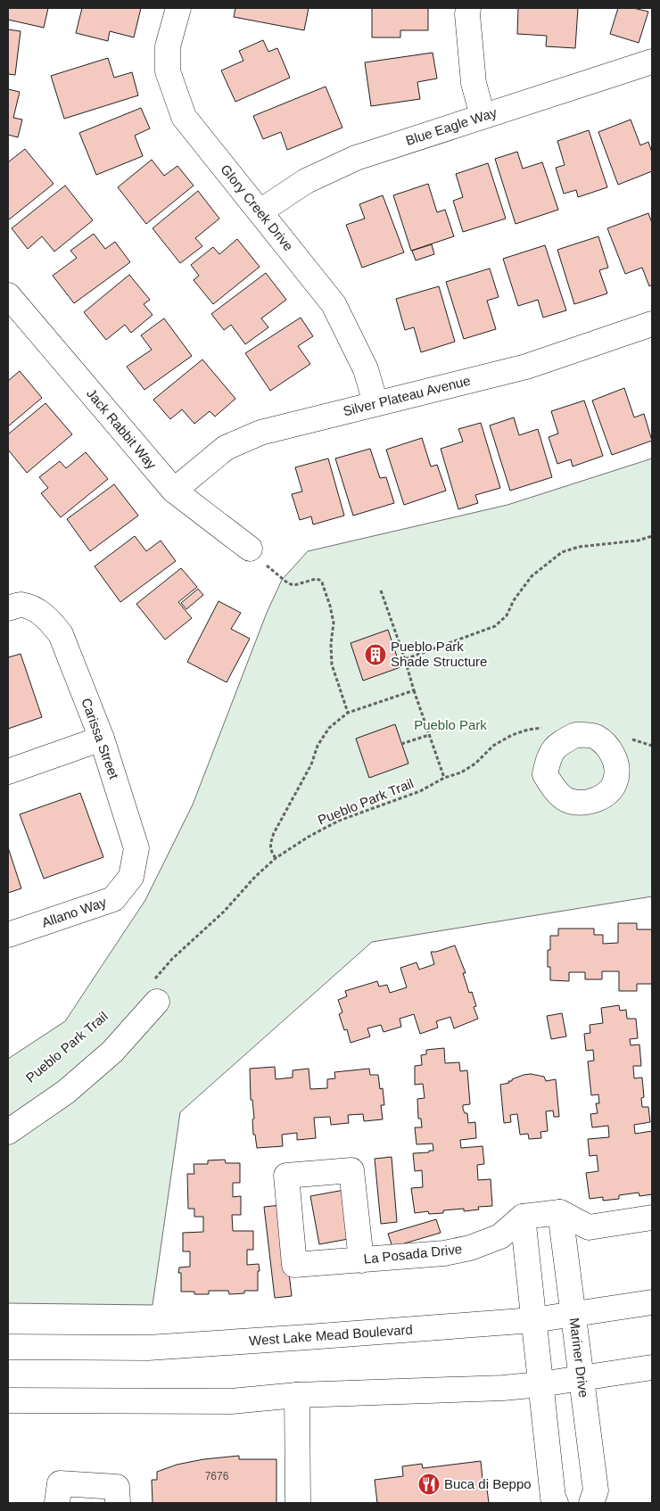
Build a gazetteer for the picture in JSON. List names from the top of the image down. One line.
{"streets":{"street":["Blue Eagle Way","Glory Creek Drive","Silver Plateau Avenue","Jack Rabbit Way","Carissa Street","Allano Way","La Posada Drive","West Lake Mead Boulevard","Mariner Drive"],"path":["Pueblo Park Trail"]},"crossings":[["Blue Eagle Way","Glory Creek Drive"],["Glory Creek Drive","Silver Plateau Avenue"],["Silver Plateau Avenue","Jack Rabbit Way"],["Carissa Street","Allano Way"],["West Lake Mead Boulevard","Mariner Drive"]],"parks":["Pueblo Park"],"places":{"building":["Pueblo Park Shade Structure"],"restaurant":["Buca di Beppo"]},"house_numbers":["7676"]}
